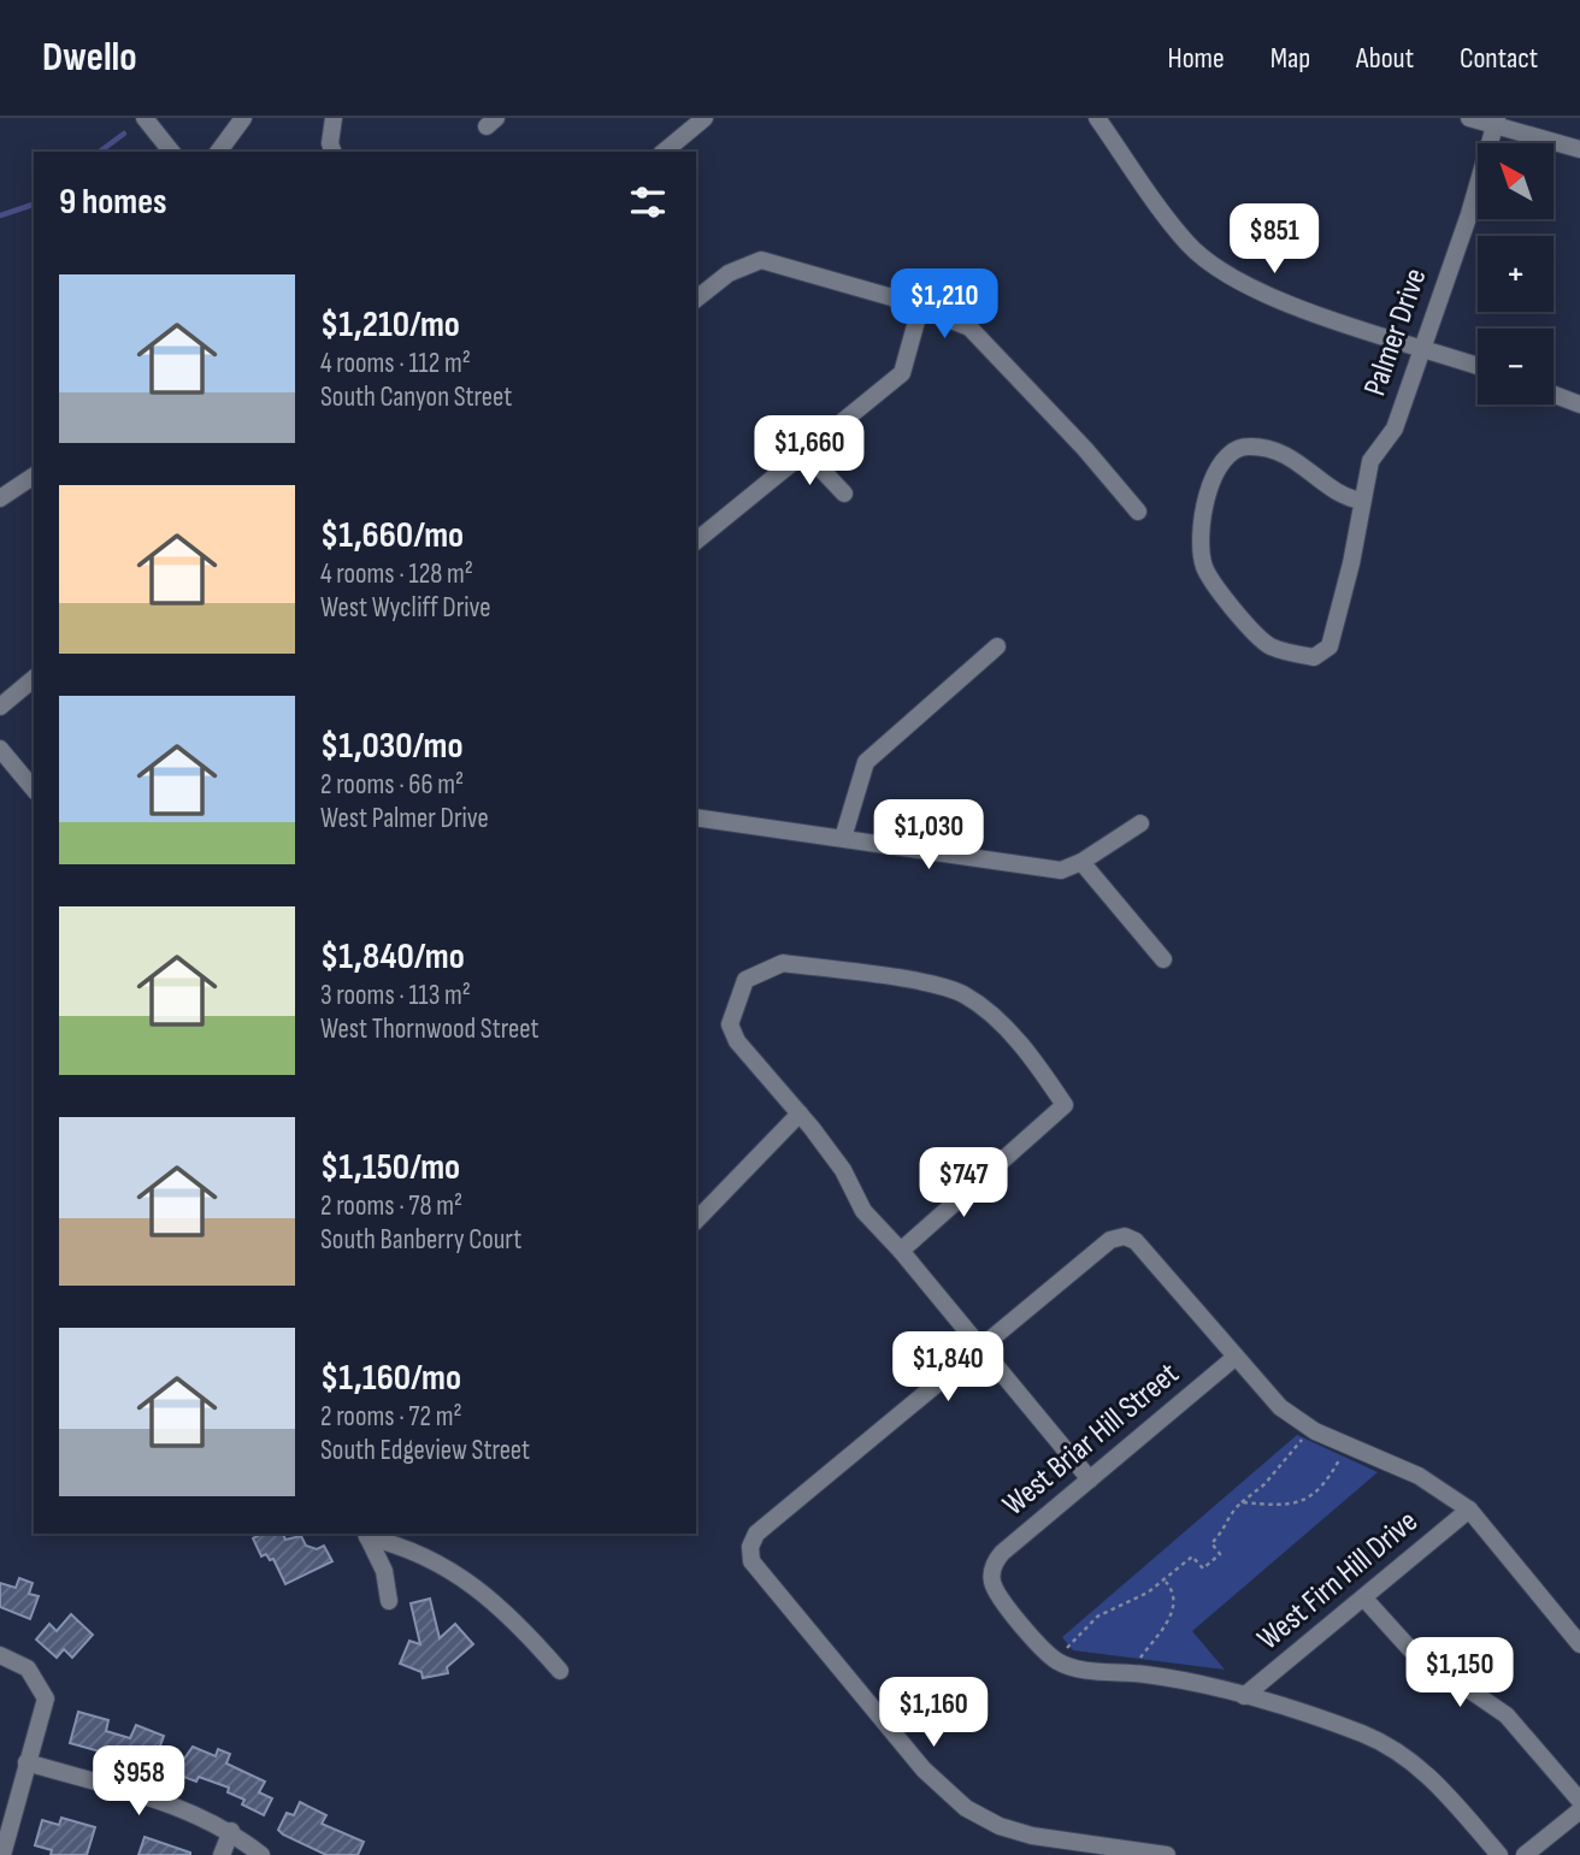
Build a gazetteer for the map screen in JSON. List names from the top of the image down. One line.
{"streets":{"street":["Palmer Drive","West Briar Hill Street","West Firn Hill Drive"]},"north":"top left","page":{"header":"Dwello","nav":["Home","Map","About","Contact"],"map_buttons":["+","−"],"heading":"9 homes","price":["$851","$1,210","$1,660","$1,030","$747","$1,840","$1,150","$1,160","$958"],"list":[{"name":"$1,210/mo","note":"4 rooms · 112 m² · South Canyon Street"},{"name":"$1,660/mo","note":"4 rooms · 128 m² · West Wycliff Drive"},{"name":"$1,030/mo","note":"2 rooms · 66 m² · West Palmer Drive"},{"name":"$1,840/mo","note":"3 rooms · 113 m² · West Thornwood Street"},{"name":"$1,150/mo","note":"2 rooms · 78 m² · South Banberry Court"},{"name":"$1,160/mo","note":"2 rooms · 72 m² · South Edgeview Street"}]}}
